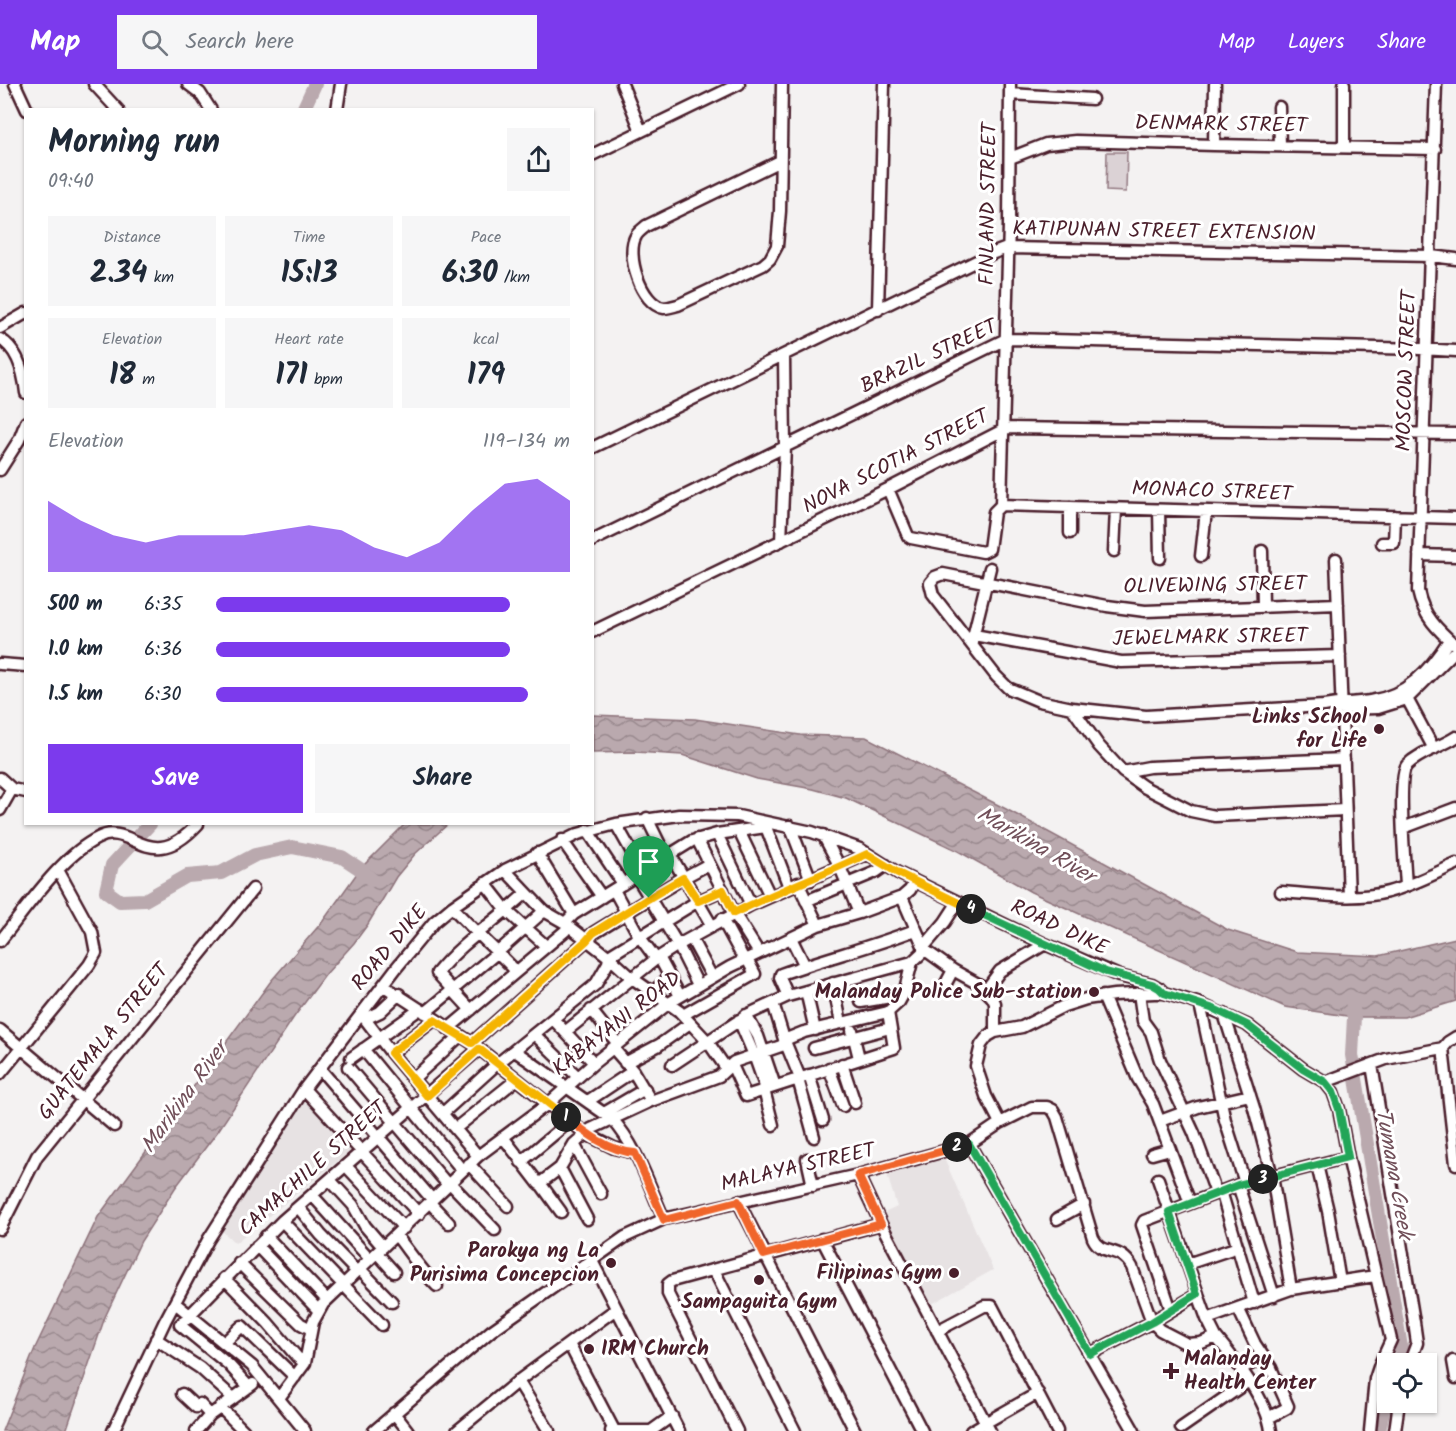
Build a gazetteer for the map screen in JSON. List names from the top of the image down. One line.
{"streets":{"street":["DENMARK STREET","FINLAND STREET","KATIPUNAN STREET EXTENSION","BRAZIL STREET","MOSCOW STREET","NOVA SCOTIA STREET","MONACO STREET","OLIVEWING STREET","JEWELMARK STREET","ROAD DIKE","KABAYANI ROAD","GUATEMALA STREET","MALAYA STREET","CAMACHILE STREET"]},"crossings":[["DENMARK STREET","FINLAND STREET"],["DENMARK STREET","MOSCOW STREET"],["FINLAND STREET","KATIPUNAN STREET EXTENSION"],["FINLAND STREET","BRAZIL STREET"],["FINLAND STREET","NOVA SCOTIA STREET"],["FINLAND STREET","MONACO STREET"],["KATIPUNAN STREET EXTENSION","MOSCOW STREET"],["BRAZIL STREET","MOSCOW STREET"],["MOSCOW STREET","NOVA SCOTIA STREET"],["MOSCOW STREET","MONACO STREET"],["OLIVEWING STREET","JEWELMARK STREET"]],"water":["Marikina River","Tumana Creek"],"places":{"other":["Links School for Life","Malanday Police Sub-station","Parokya ng La Purisima Concepcion","Filipinas Gym","Sampaguita Gym","IRM Church"],"health":["Malanday Health Center"]},"page":{"header":"Map","search":"Search here","nav":["Map","Layers","Share"],"heading":["Morning run","09:40"],"stats":[["Distance","2.34 km"],["Time","15:13"],["Pace","6:30 /km"],["Elevation","18 m"],["Heart rate","171 bpm"],["kcal","179"]],"chart":["Elevation","119–134 m"],"list":[{"name":"500 m","note":"6:35"},{"name":"1.0 km","note":"6:36"},{"name":"1.5 km","note":"6:30"}],"buttons":["Save","Share"],"pins":["4","1","2","3"]}}
